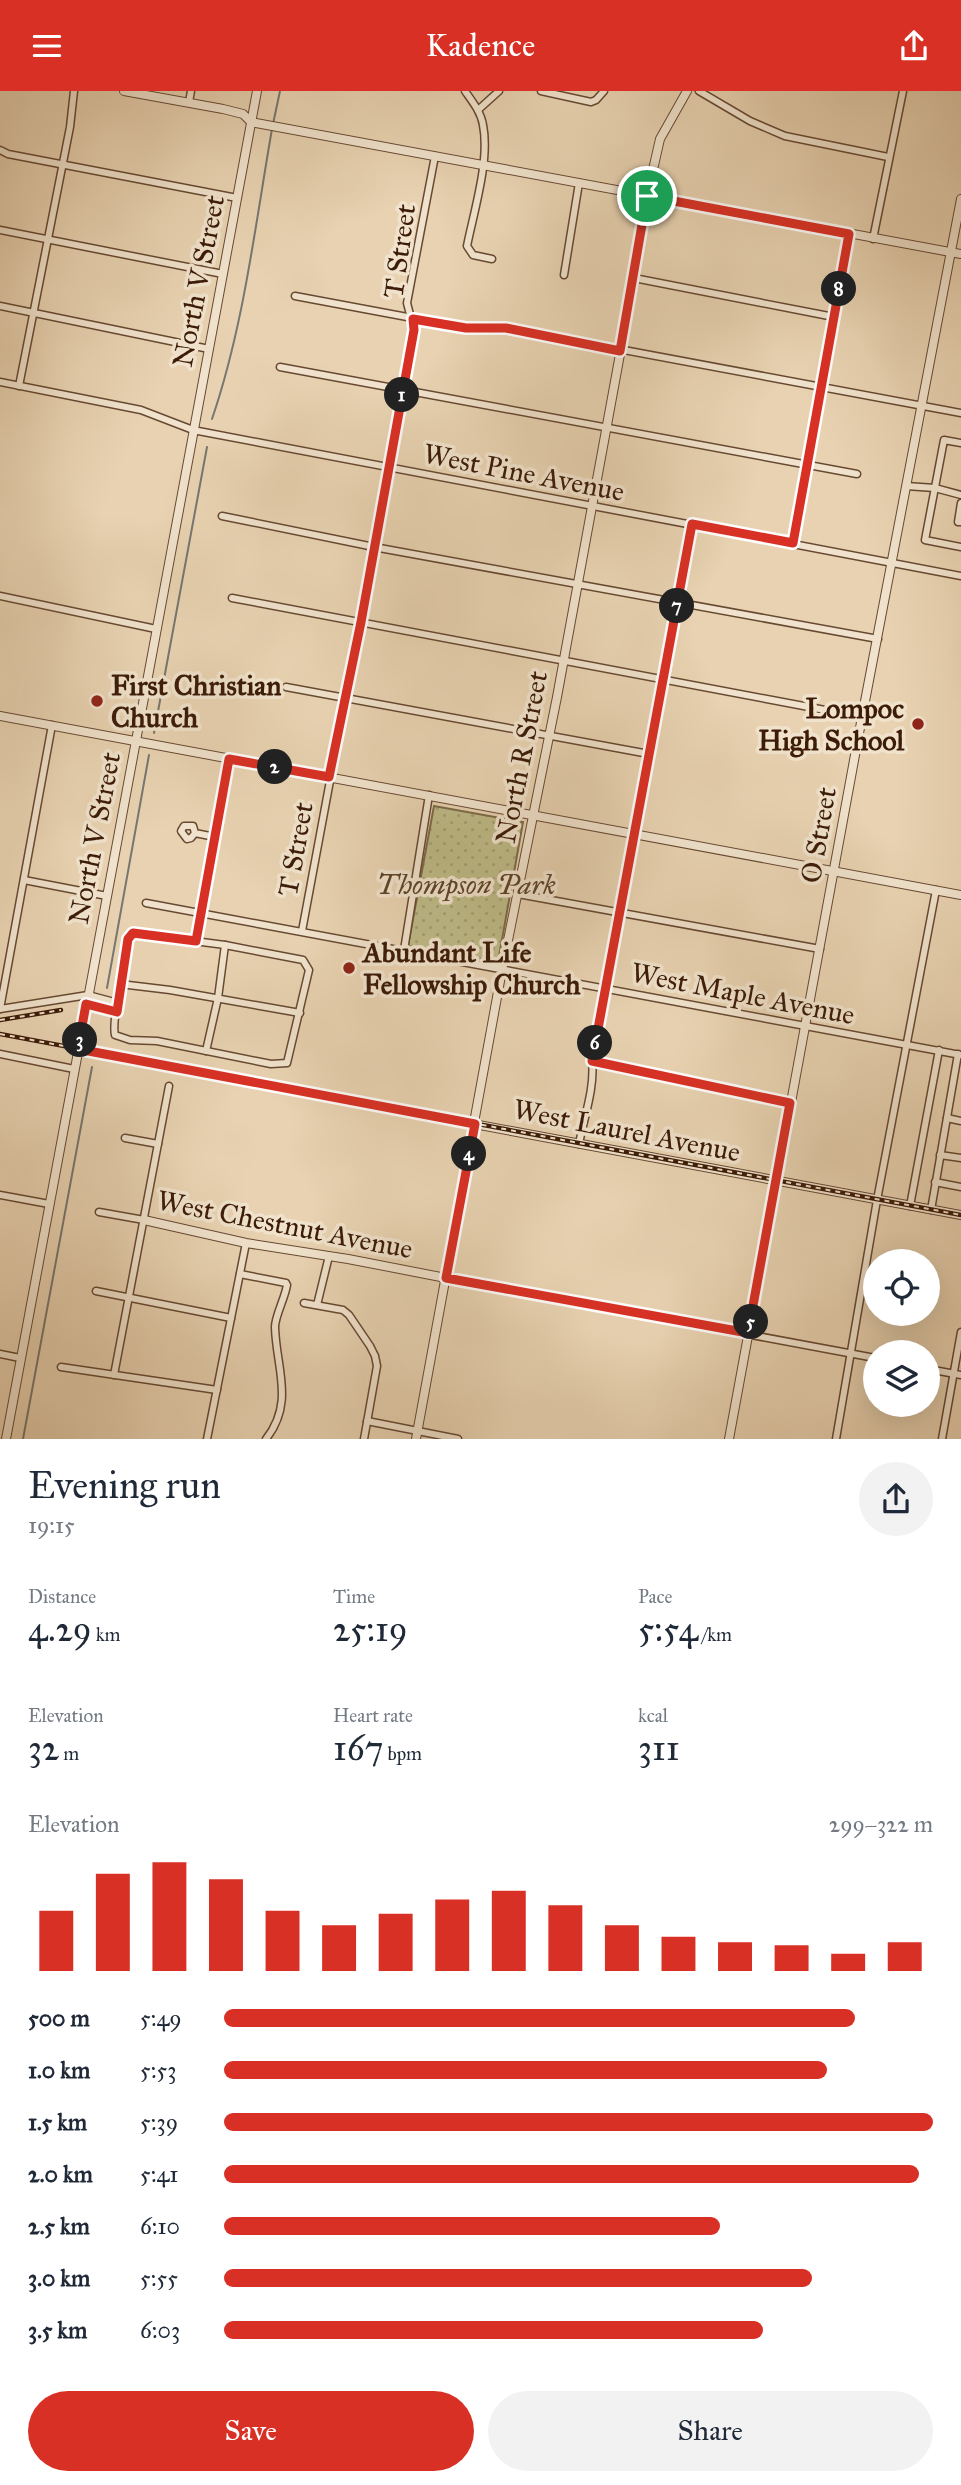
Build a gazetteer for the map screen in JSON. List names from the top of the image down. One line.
{"streets":{"street":["T Street","North V Street","West Pine Avenue","North R Street","O Street","West Maple Avenue","West Laurel Avenue","West Chestnut Avenue"]},"crossings":[["T Street","West Pine Avenue"],["T Street","West Maple Avenue"],["North V Street","West Pine Avenue"],["North V Street","West Laurel Avenue"],["West Pine Avenue","North R Street"],["West Pine Avenue","O Street"],["North R Street","West Maple Avenue"],["North R Street","West Laurel Avenue"],["North R Street","West Chestnut Avenue"],["O Street","West Maple Avenue"],["O Street","West Laurel Avenue"],["O Street","West Chestnut Avenue"]],"parks":["Thompson Park"],"places":["First Christian Church","Lompoc High School","Abundant Life Fellowship Church"],"page":{"header":"Kadence","pins":["8","1","7","2","3","6","4","5"],"heading":["Evening run","19:15"],"stats":[["Distance","4.29 km"],["Time","25:19"],["Pace","5:54 /km"],["Elevation","32 m"],["Heart rate","167 bpm"],["kcal","311"]],"chart":["Elevation","299–322 m"],"list":[{"name":"500 m","note":"5:49"},{"name":"1.0 km","note":"5:53"},{"name":"1.5 km","note":"5:39"},{"name":"2.0 km","note":"5:41"},{"name":"2.5 km","note":"6:10"},{"name":"3.0 km","note":"5:55"},{"name":"3.5 km","note":"6:03"}],"buttons":["Save","Share"]}}
